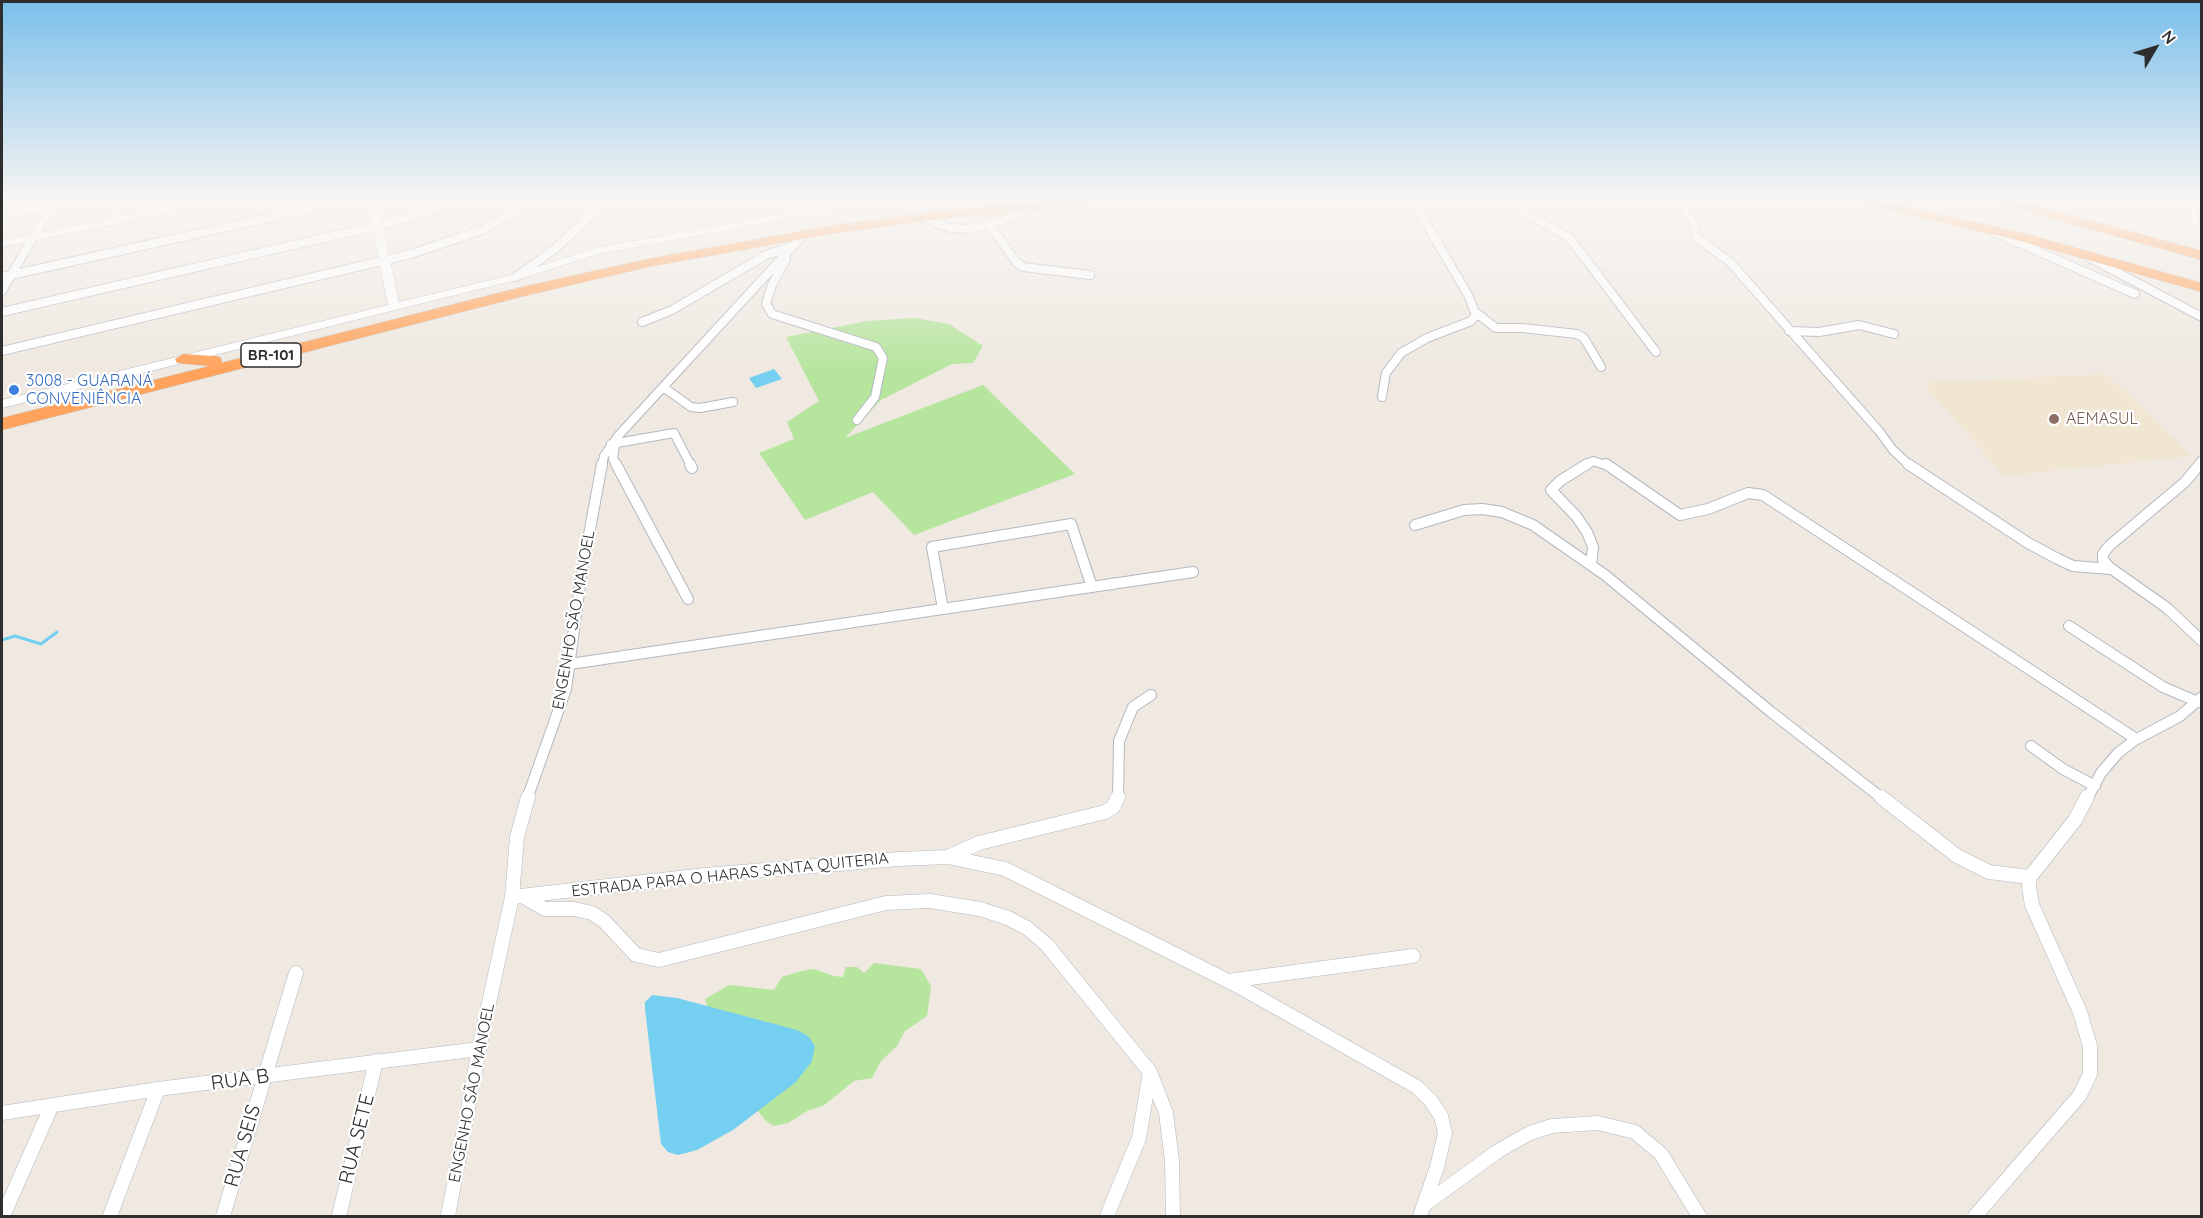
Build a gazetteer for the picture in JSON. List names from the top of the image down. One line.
{"streets":{"highway":["BR-101"],"street":["ENGENHO SÃO MANOEL","ESTRADA PARA O HARAS SANTA QUITERIA","RUA B","RUA SETE","RUA SEIS"]},"crossings":[["ENGENHO SÃO MANOEL","ESTRADA PARA O HARAS SANTA QUITERIA"],["ENGENHO SÃO MANOEL","RUA B"],["RUA B","RUA SETE"],["RUA B","RUA SEIS"]],"places":["3008 - GUARANÁ CONVENIÊNCIA","AEMASUL"],"north":"top right"}
